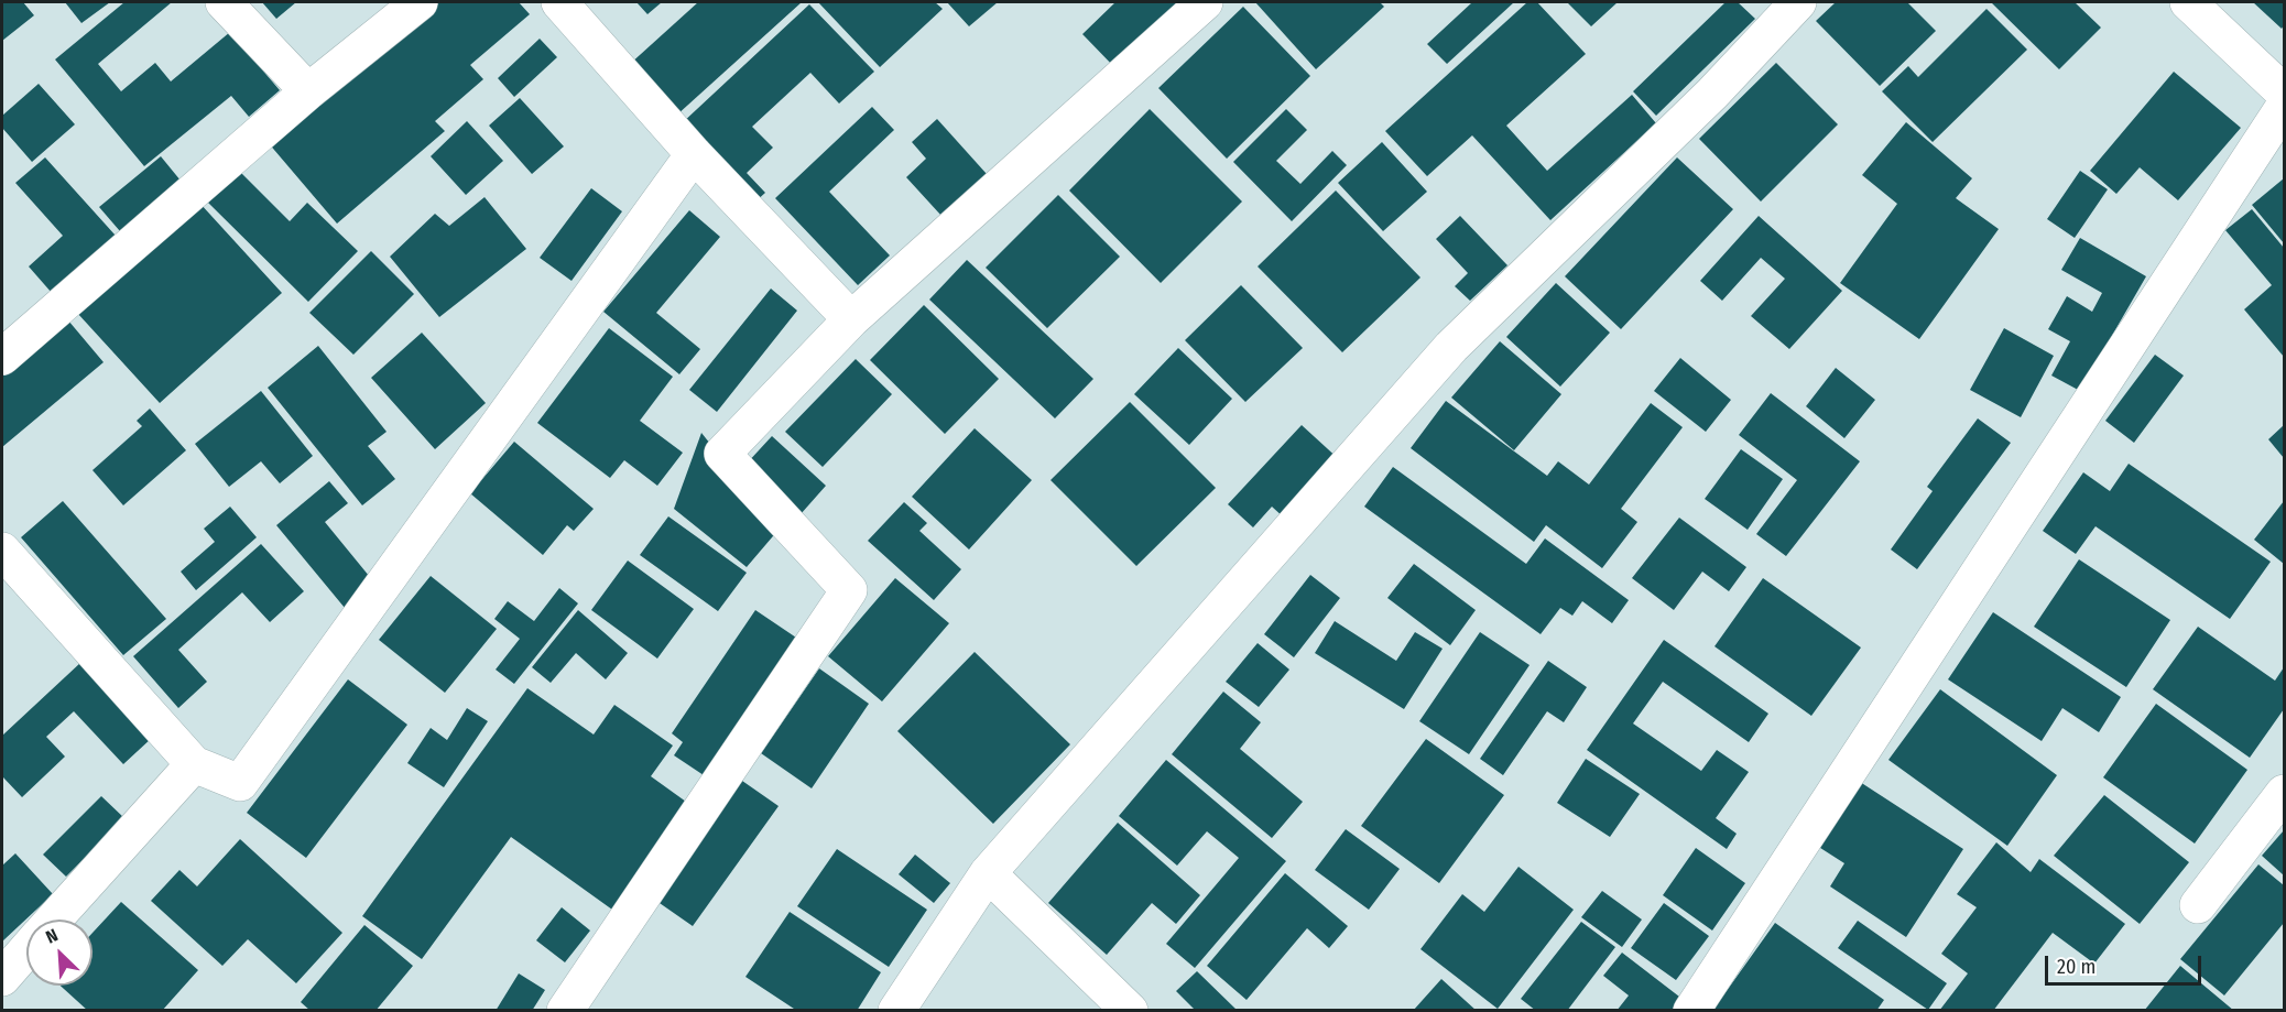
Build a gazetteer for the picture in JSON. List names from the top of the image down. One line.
{"scale_bar":"20 m","north":"top left"}
